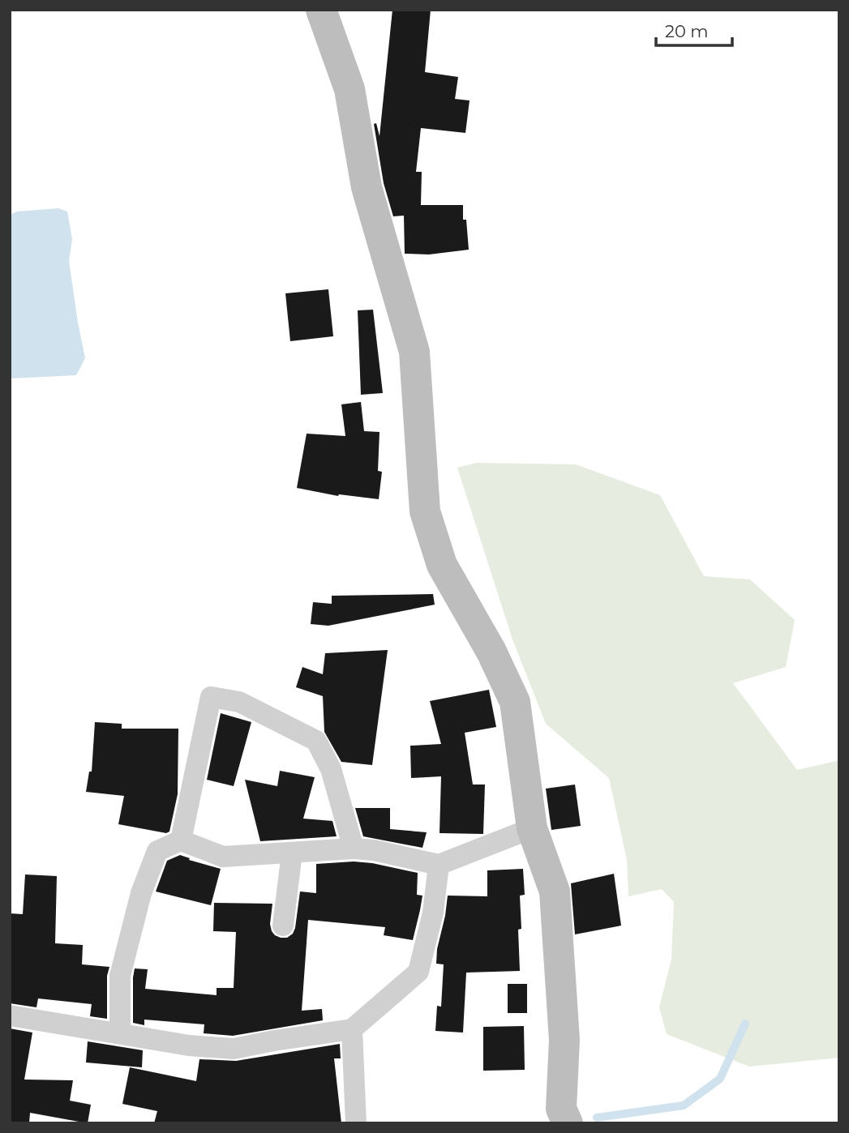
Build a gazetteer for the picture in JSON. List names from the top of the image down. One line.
{"scale_bar":"20 m"}
